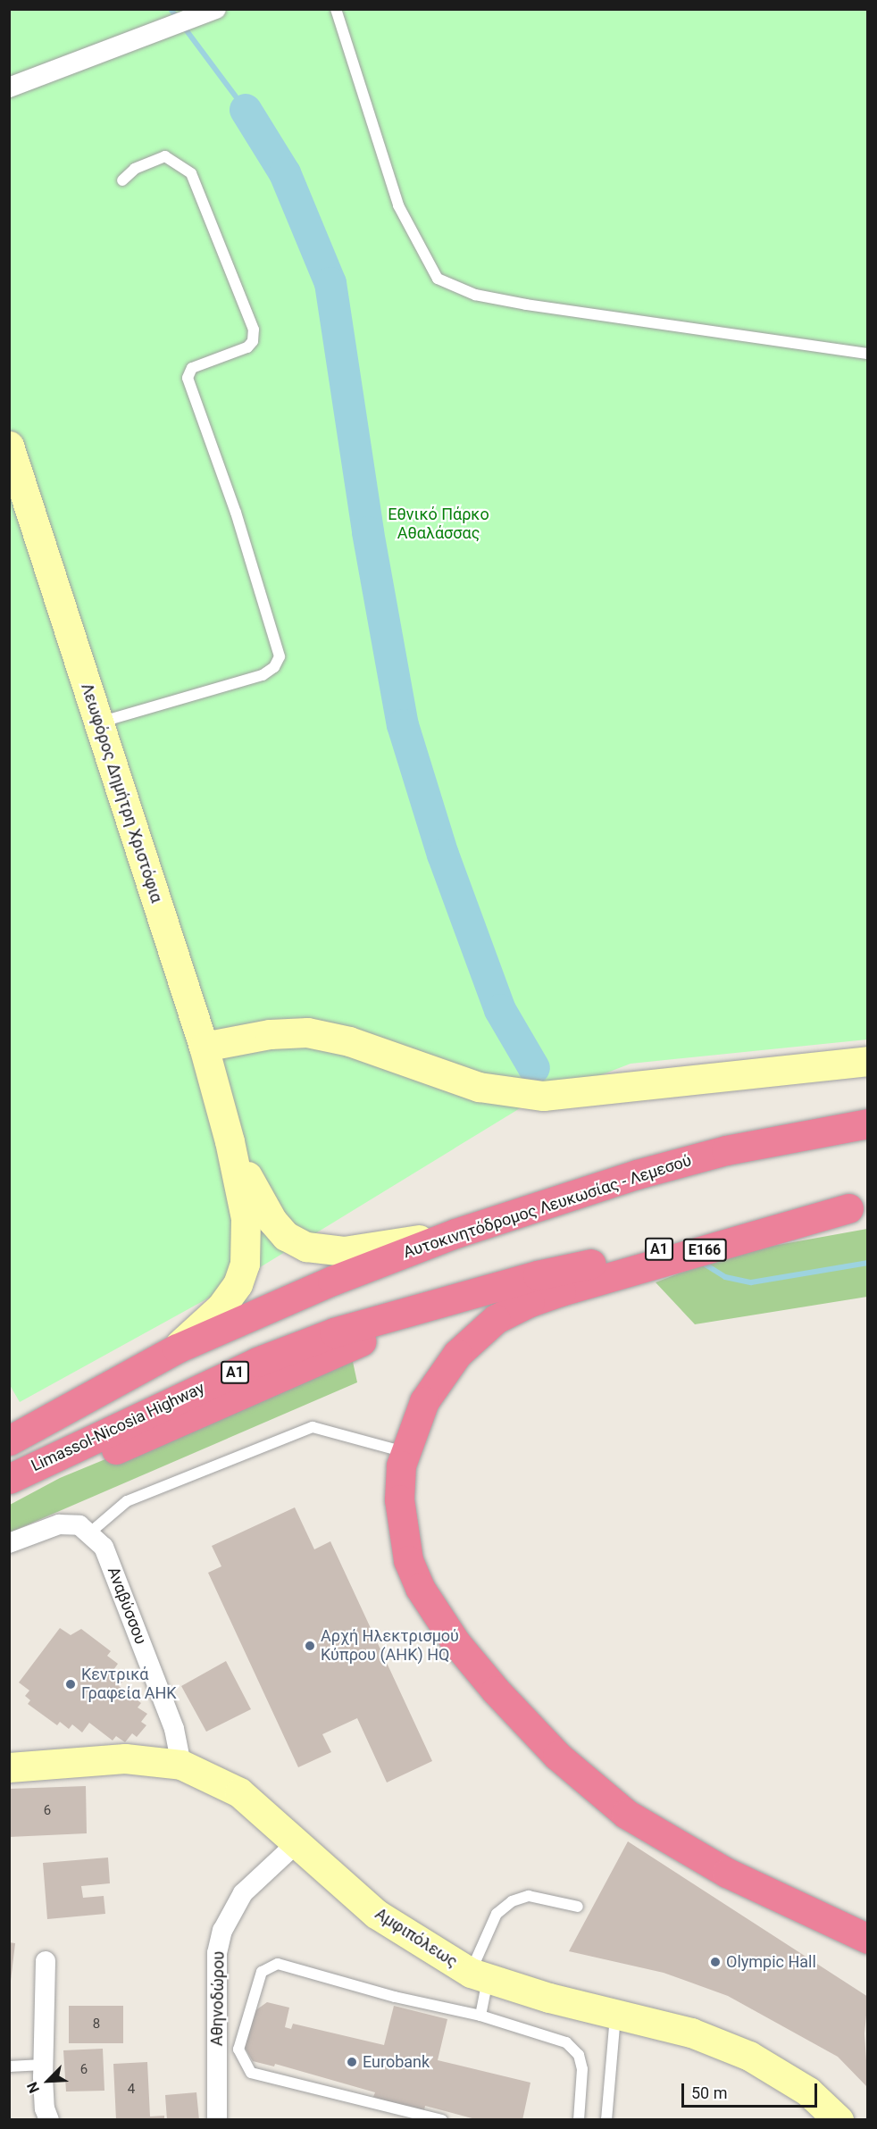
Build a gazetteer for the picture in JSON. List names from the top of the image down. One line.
{"streets":{"highway":["Αυτοκινητόδρομος Λευκωσίας - Λεμεσού","A1","E166","Limassol-Nicosia Highway"],"main road":["Λεωφόρος Δημήτρη Χριστόφια","Αμφιπόλεως"],"street":["Αναβύσσου","Αθηνοδώρου"]},"crossings":[["Λεωφόρος Δημήτρη Χριστόφια","Αυτοκινητόδρομος Λευκωσίας - Λεμεσού"],["A1","E166"],["A1","Limassol-Nicosia Highway"],["Αναβύσσου","Αμφιπόλεως"],["Αμφιπόλεως","Αθηνοδώρου"]],"parks":["Εθνικό Πάρκο Αθαλάσσας"],"places":["Αρχή Ηλεκτρισμού Κύπρου (ΑΗΚ) HQ","Κεντρικά Γραφεία ΑΗΚ","Olympic Hall","Eurobank"],"house_numbers":["6","8","6","4"],"scale_bar":"50 m","north":"bottom left"}
